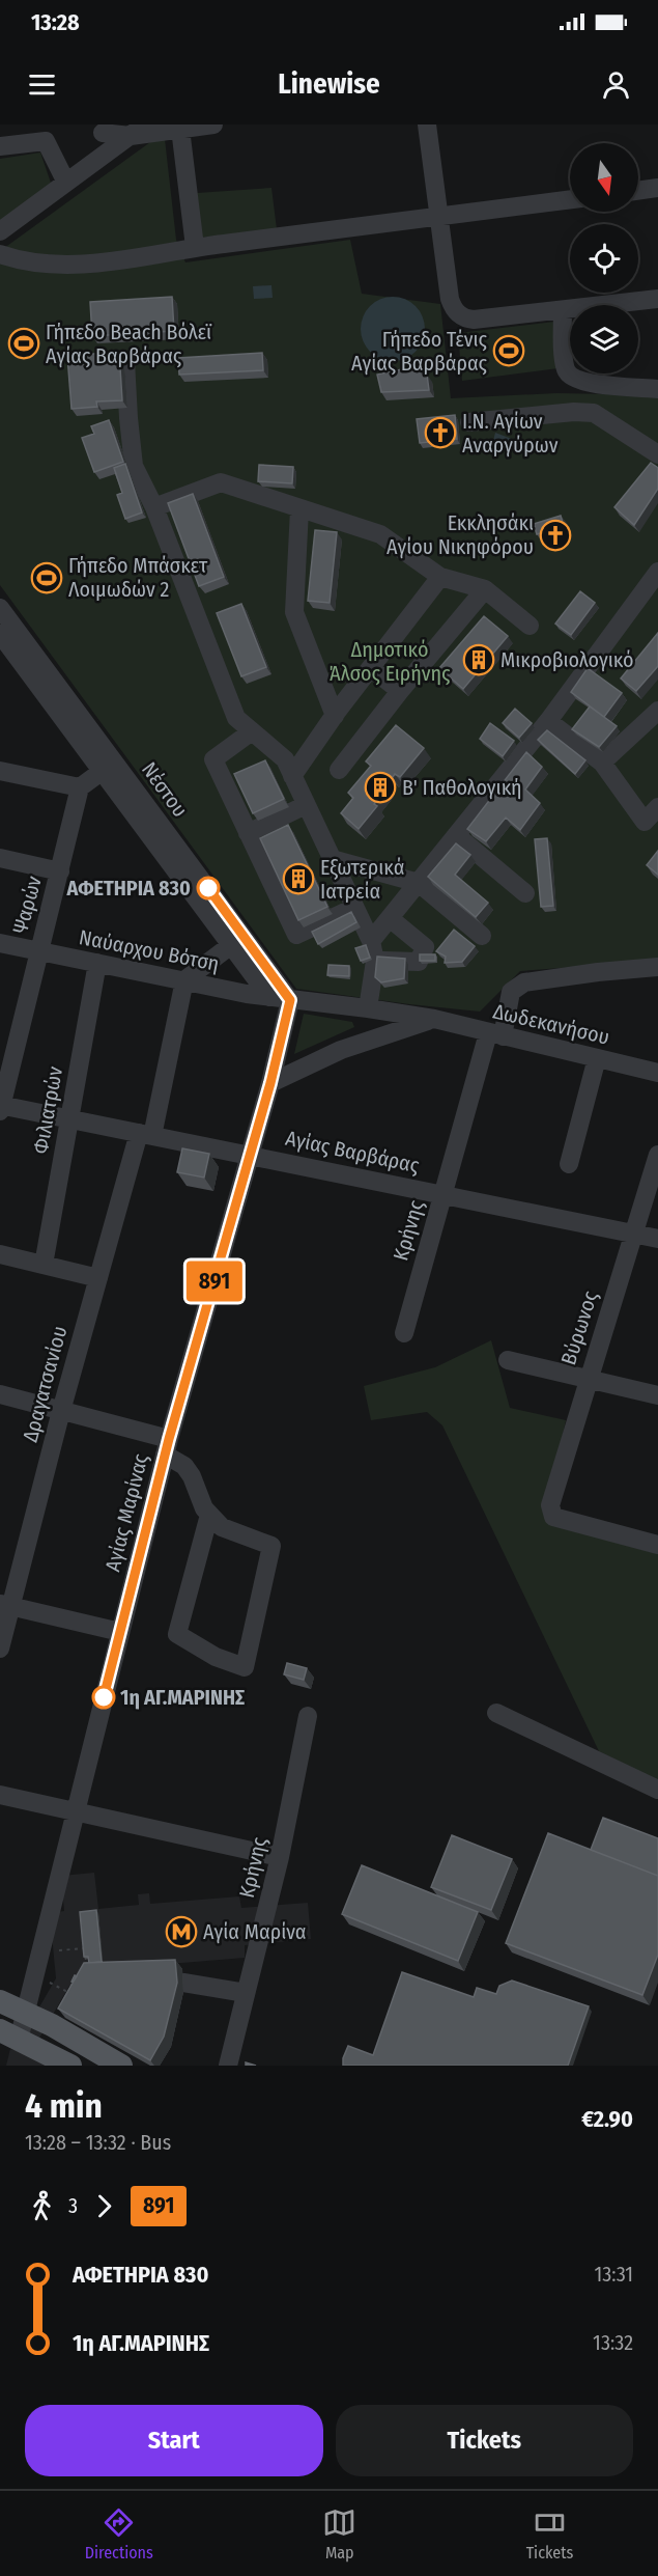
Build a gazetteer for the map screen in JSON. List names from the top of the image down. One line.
{"streets":{"street":["Νέστου","Ψαρών","Ναύαρχου Βότση","Δωδεκανήσου","Φιλιατρών","Αγίας Βαρβάρας","Κρήνης","Βύρωνος","Δραγατσανίου","Αγίας Μαρίνας"]},"crossings":[["Νέστου","Ναύαρχου Βότση"],["Νέστου","Δωδεκανήσου"],["Νέστου","Αγίας Μαρίνας"],["Ψαρών","Ναύαρχου Βότση"],["Ψαρών","Αγίας Βαρβάρας"],["Ναύαρχου Βότση","Δωδεκανήσου"],["Ναύαρχου Βότση","Φιλιατρών"],["Ναύαρχου Βότση","Δραγατσανίου"],["Ναύαρχου Βότση","Αγίας Μαρίνας"],["Δωδεκανήσου","Κρήνης"],["Δωδεκανήσου","Αγίας Μαρίνας"],["Φιλιατρών","Αγίας Βαρβάρας"],["Αγίας Βαρβάρας","Κρήνης"],["Αγίας Βαρβάρας","Βύρωνος"],["Αγίας Βαρβάρας","Δραγατσανίου"],["Αγίας Βαρβάρας","Αγίας Μαρίνας"]],"parks":["Δημοτικό Άλσος Ειρήνης"],"places":{"sports":["Γήπεδο Beach Βόλεϊ Αγίας Βαρβάρας","Γήπεδο Τένις Αγίας Βαρβάρας","Γήπεδο Μπάσκετ Λοιμωδών 2"],"church":["Ι.Ν. Αγίων Αναργύρων","Εκκλησάκι Αγίου Νικηφόρου"],"building":["Μικροβιολογικό","Β' Παθολογική","Εξωτερικά Ιατρεία"],"other":["ΑΦΕΤΗΡΙΑ 830","1η ΑΓ.ΜΑΡΙΝΗΣ"],"metro station":["Αγία Μαρίνα"]},"lines":["bus line 891"],"north":"bottom","page":{"status":"13:28","header":"Linewise","on_map":"891","heading":["4 min","13:28 – 13:32 · Bus","€2.90"],"legs":["3","891"],"list":[{"name":"ΑΦΕΤΗΡΙΑ 830","value":"13:31"},{"name":"1η ΑΓ.ΜΑΡΙΝΗΣ","value":"13:32"}],"buttons":["Start","Tickets"],"tabs":["Directions","Map","Tickets"]}}
